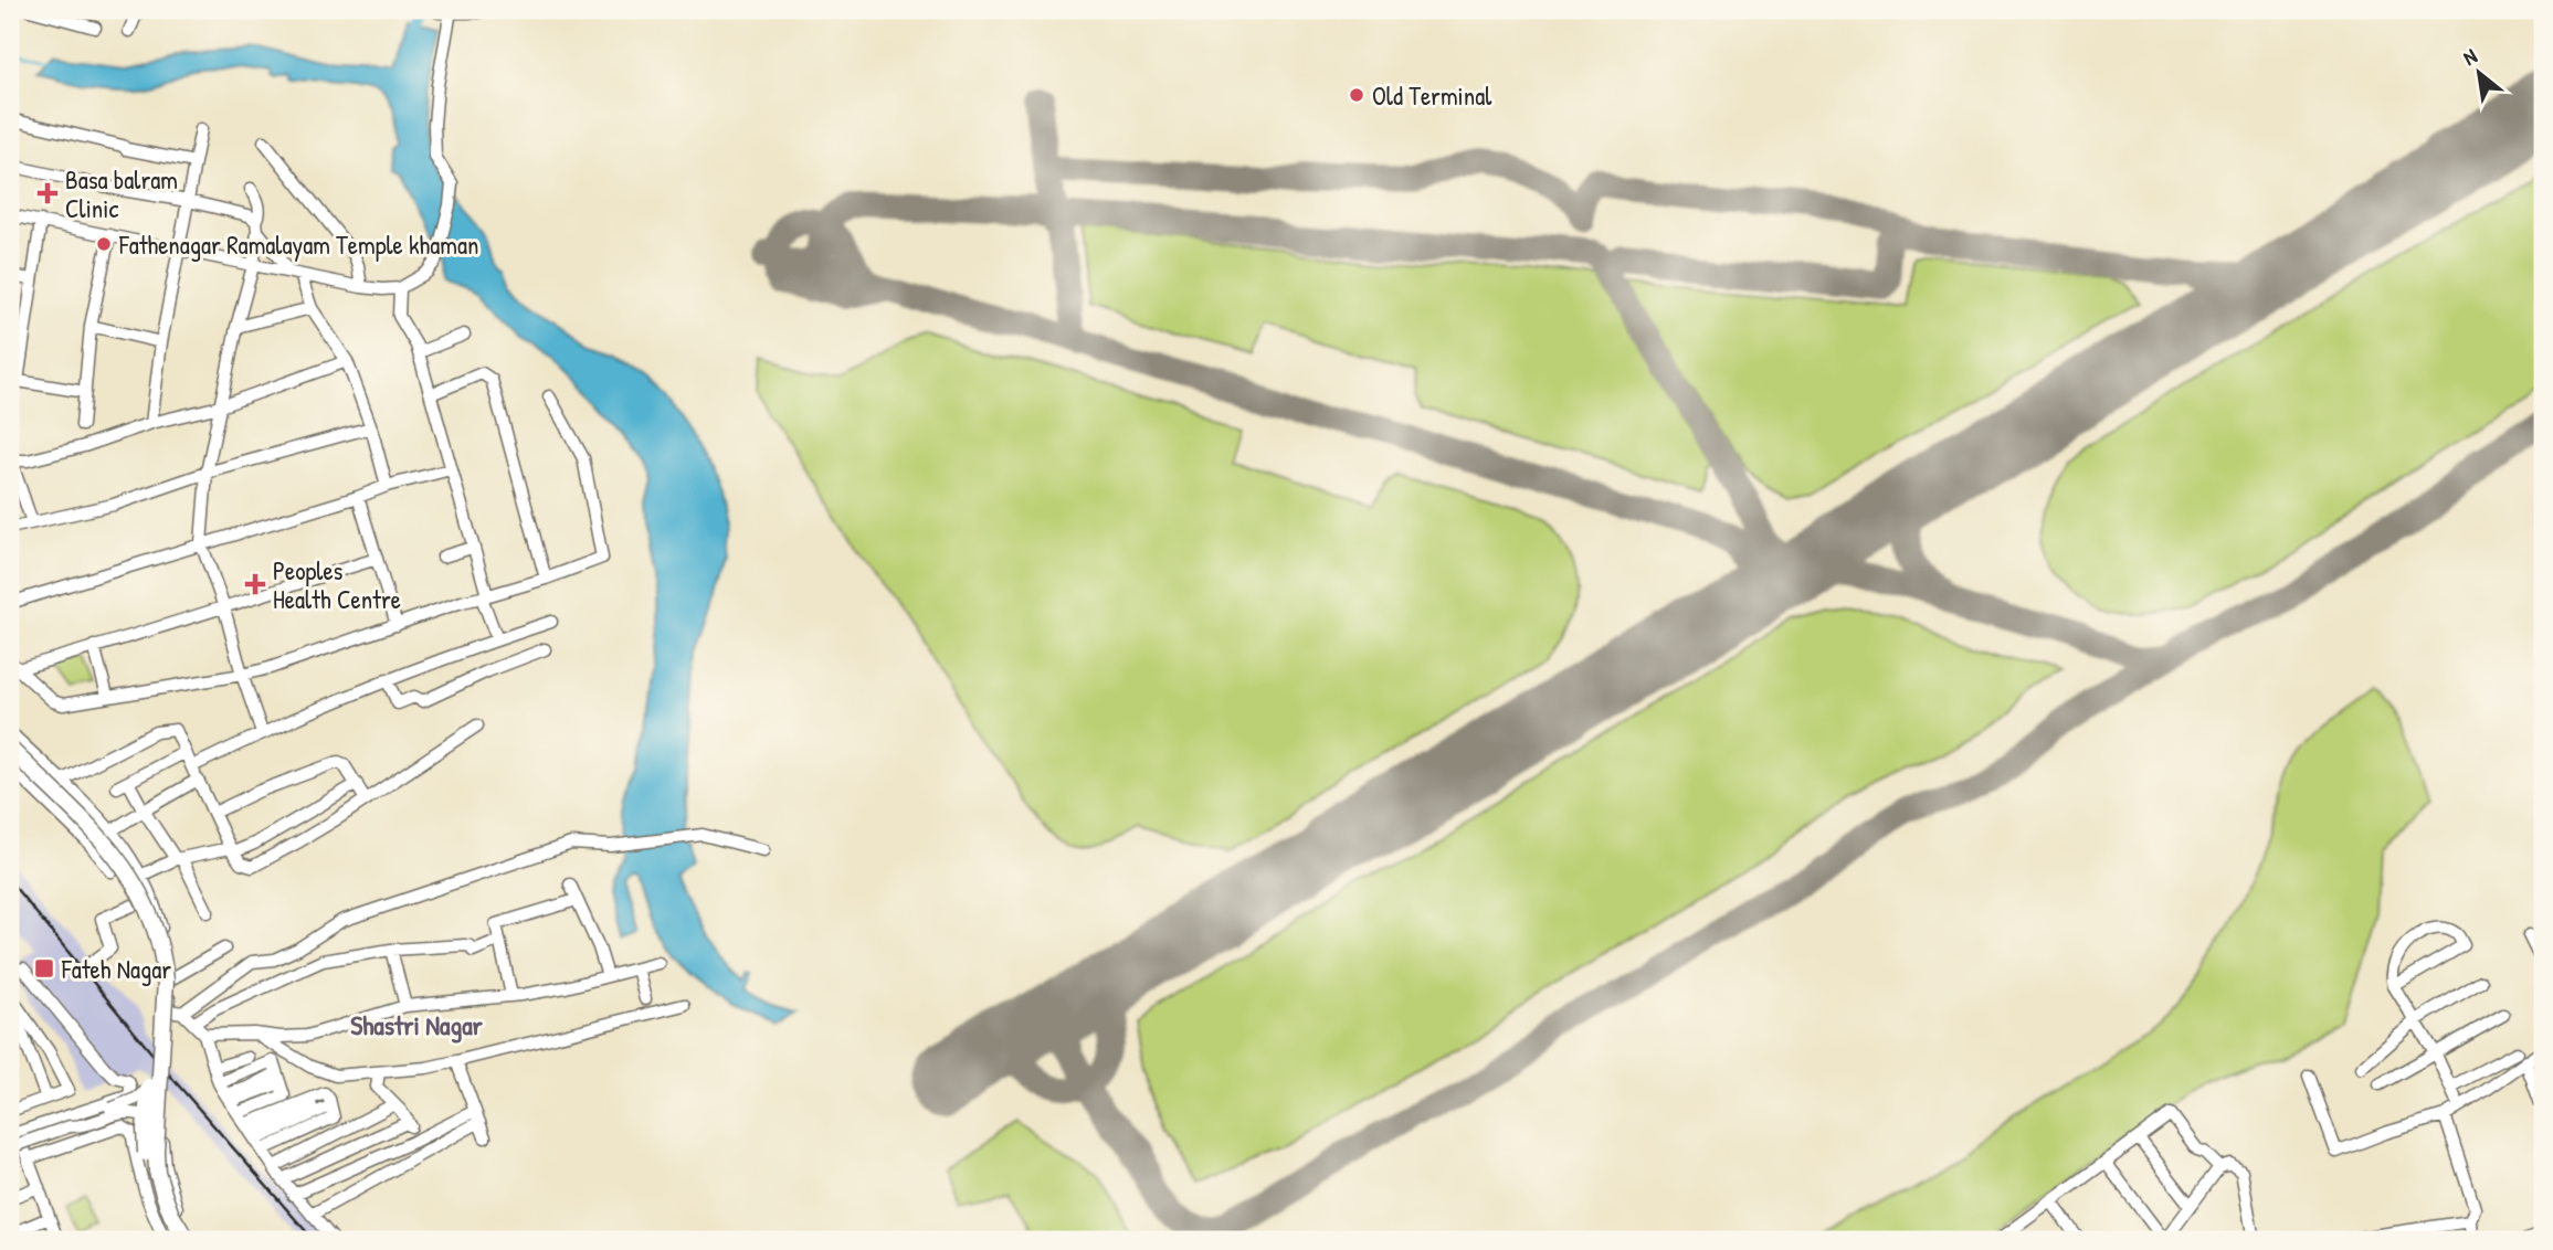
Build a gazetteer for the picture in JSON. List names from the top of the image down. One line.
{"districts":["Shastri Nagar"],"places":{"other":["Old Terminal","Fathenagar Ramalayam Temple khaman"],"health":["Basa balram Clinic","Peoples Health Centre"],"transit":["Fateh Nagar"]},"north":"top left"}
